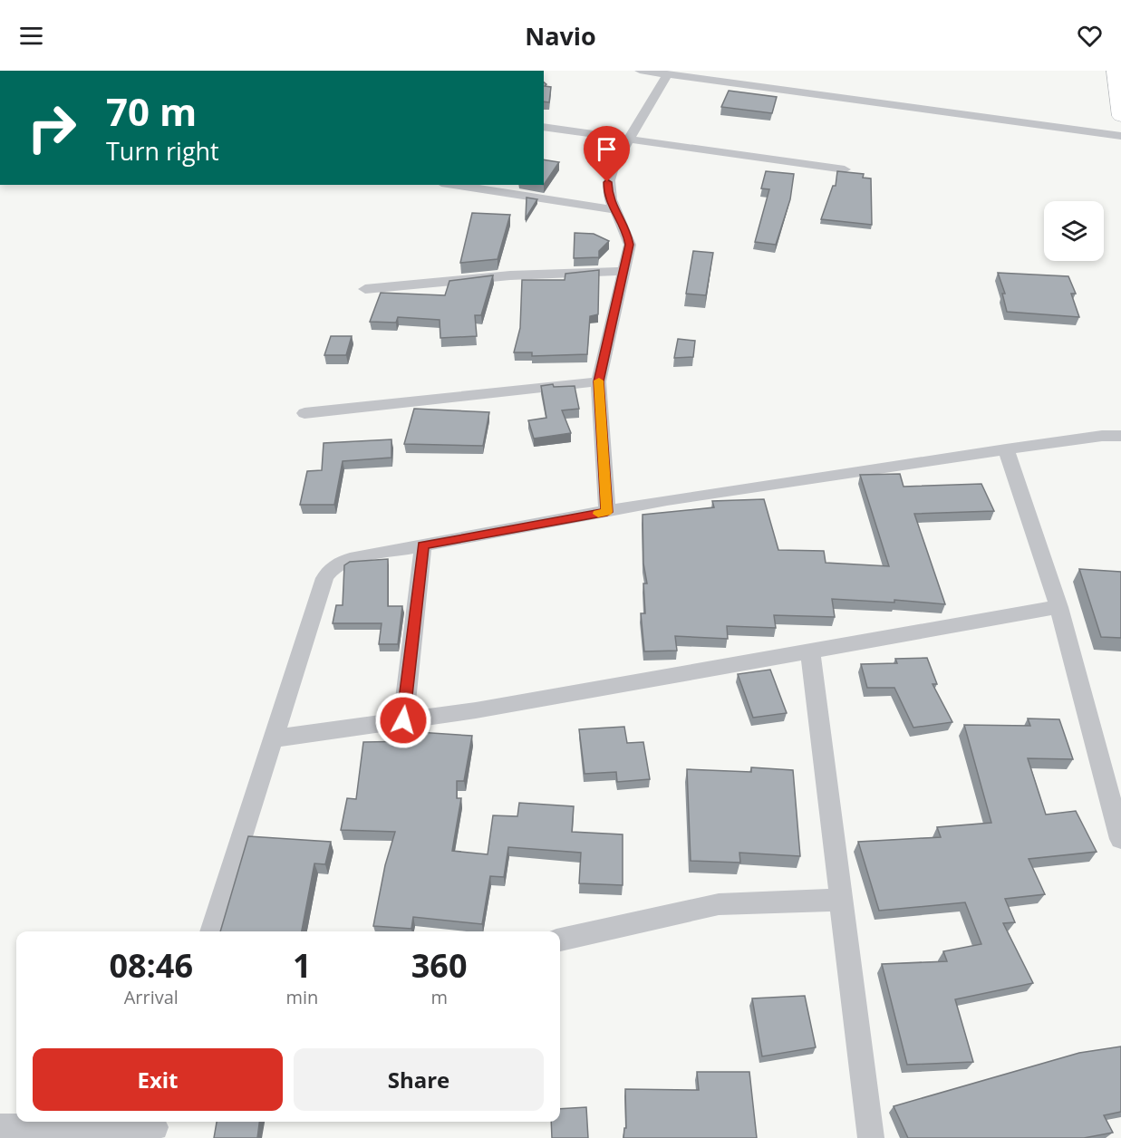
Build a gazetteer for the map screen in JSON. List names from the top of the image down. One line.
{"page":{"header":"Navio","turn":["70 m","Turn right"],"eta":["08:46","Arrival","1","min","360","m"],"buttons":["Exit","Share"]}}
